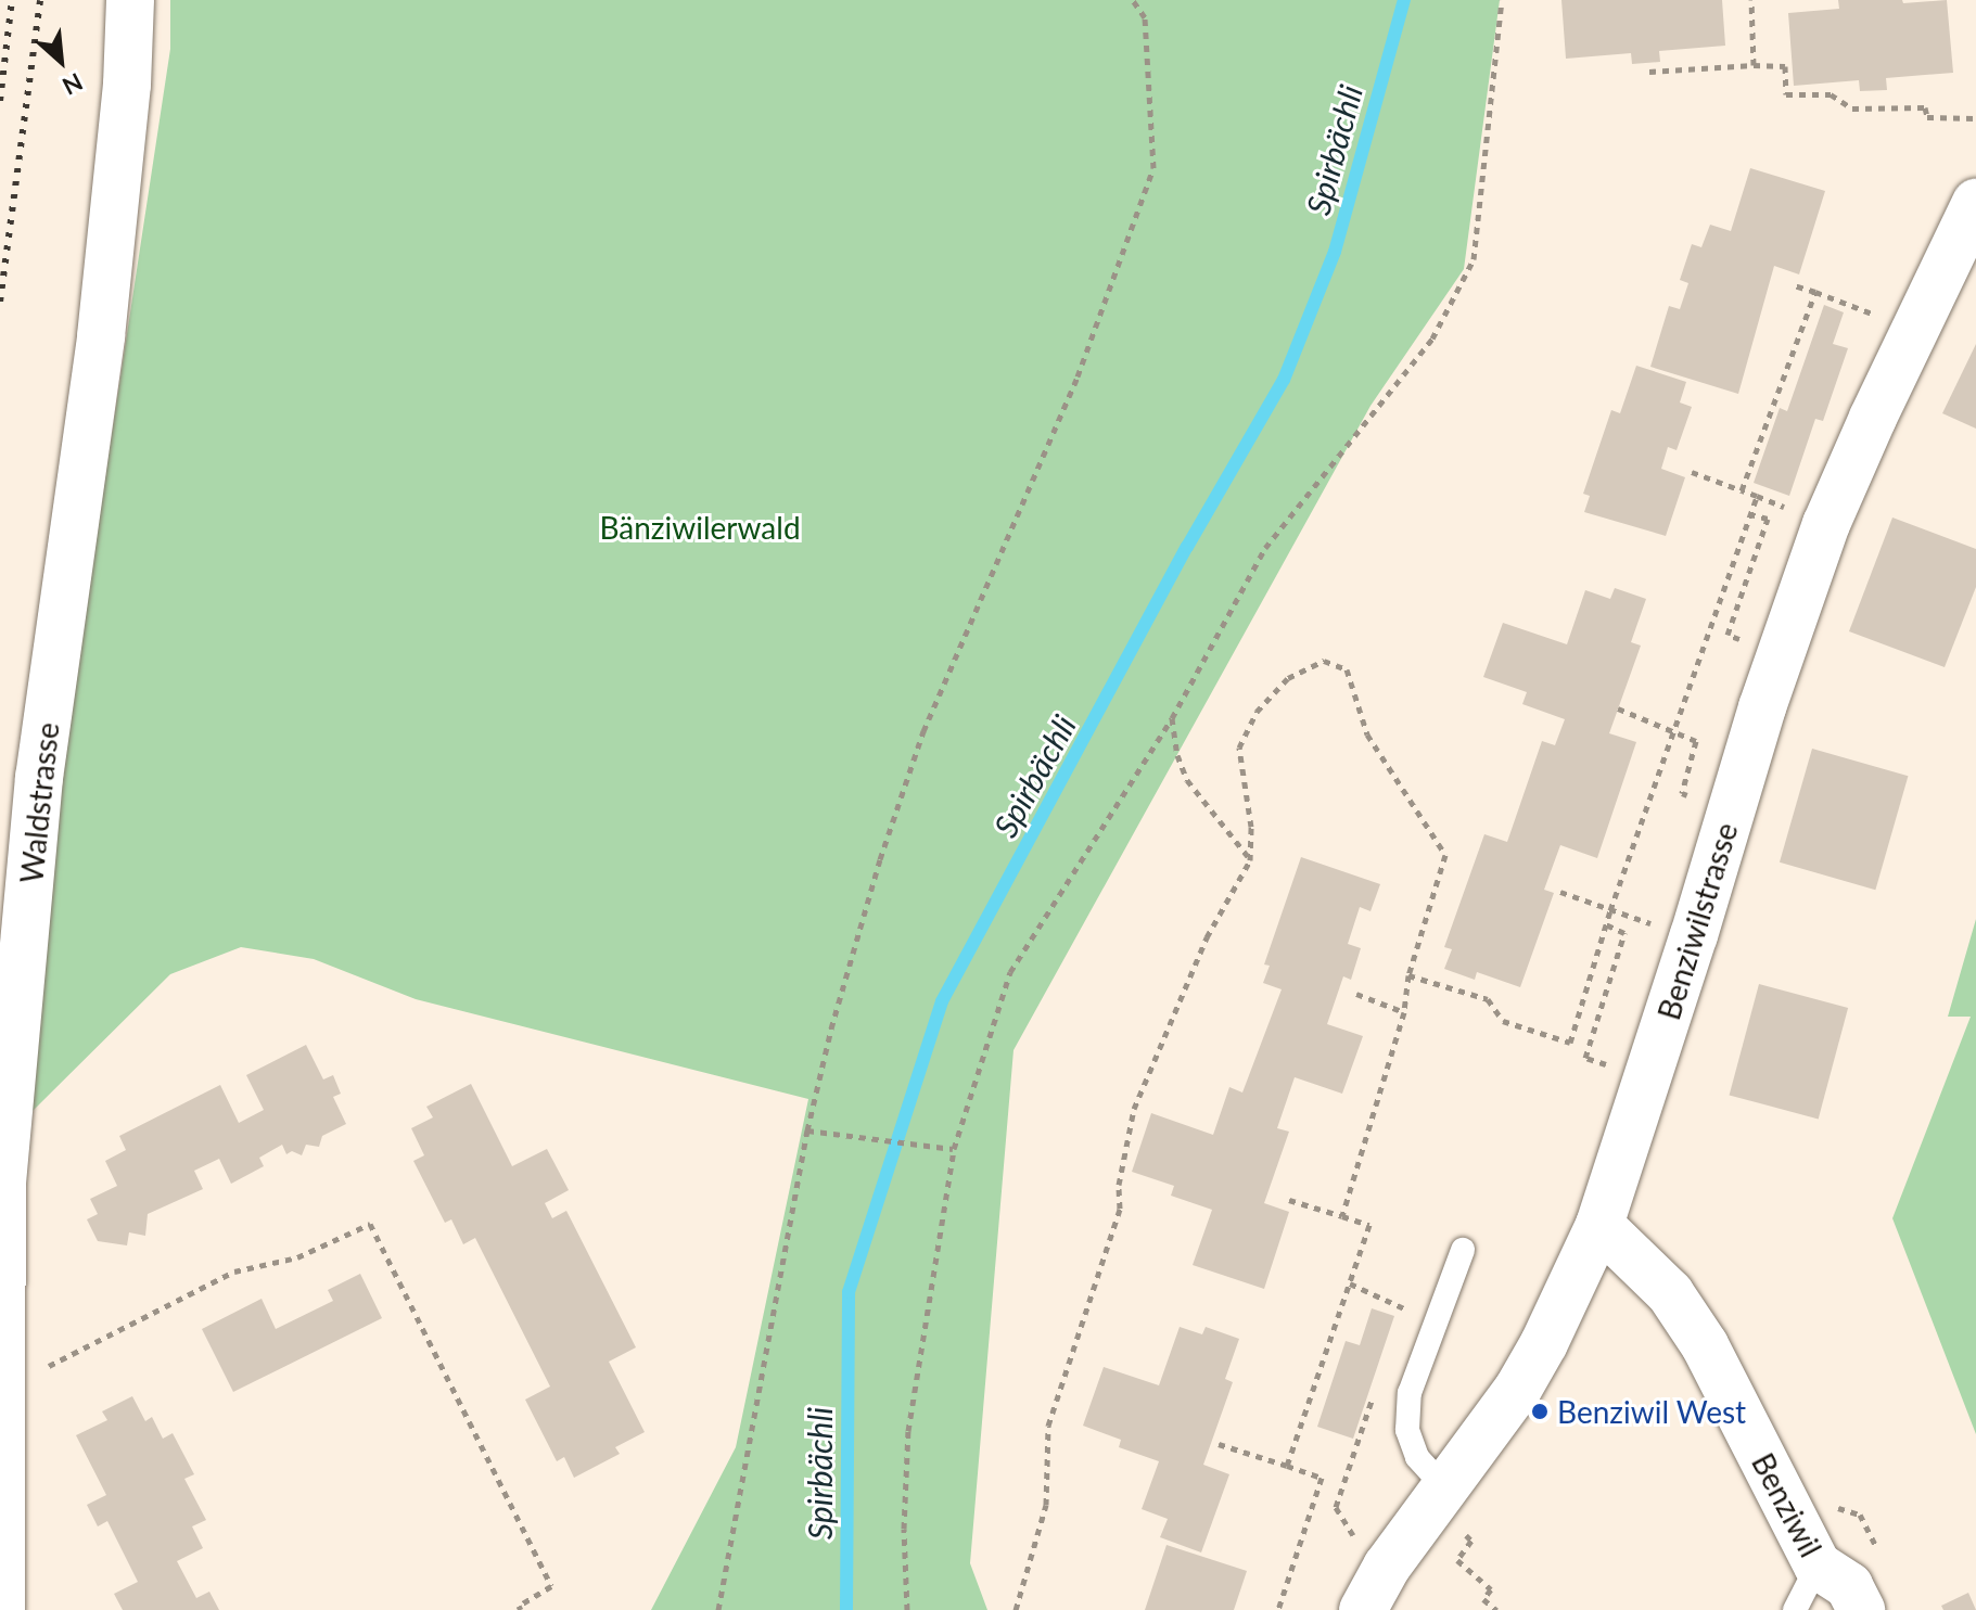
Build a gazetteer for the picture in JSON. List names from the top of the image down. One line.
{"streets":{"street":["Waldstrasse","Benziwilstrasse","Benziwil"]},"crossings":[["Benziwilstrasse","Benziwil"]],"water":["Spirbächli"],"parks":["Bänziwilerwald"],"places":["Benziwil West"],"north":"bottom right"}
